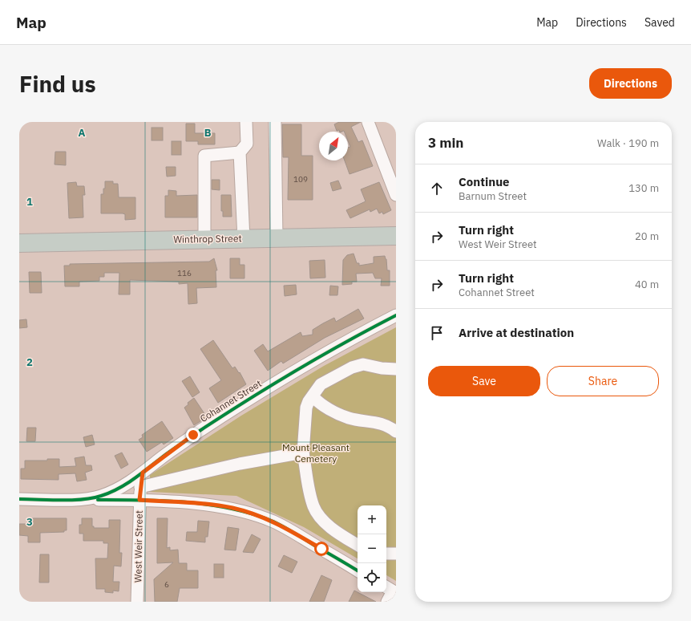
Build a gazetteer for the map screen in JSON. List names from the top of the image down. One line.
{"streets":{"highway":["Winthrop Street"],"street":["Cohannet Street","West Weir Street"]},"crossings":[["Cohannet Street","West Weir Street"]],"parks":["Mount Pleasant Cemetery"],"house_numbers":["109","116","6"],"north":"top right","page":{"header":"Map","nav":["Map","Directions","Saved"],"buttons":["Directions",["Save","Share"]],"title":"Find us","heading":["3 min","Walk · 190 m"],"list":[["Continue","Barnum Street","130 m"],["Turn right","West Weir Street","20 m"],["Turn right","Cohannet Street","40 m"],"Arrive at destination"],"map_buttons":["+","−"]},"grid":{"columns":["A","B"],"rows":["1","2","3"]}}
